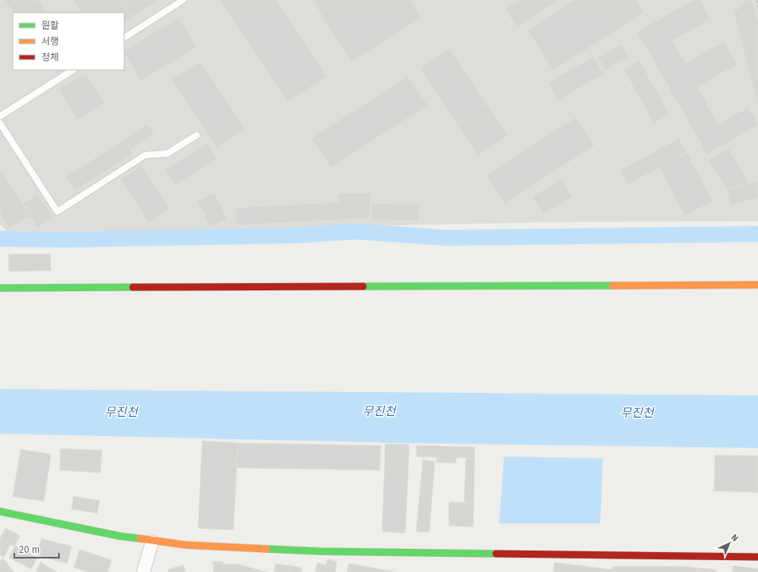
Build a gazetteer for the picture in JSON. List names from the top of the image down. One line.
{"water":["무진천"],"legend":["원활","서행","정체"],"scale_bar":"20 m","north":"top right"}
